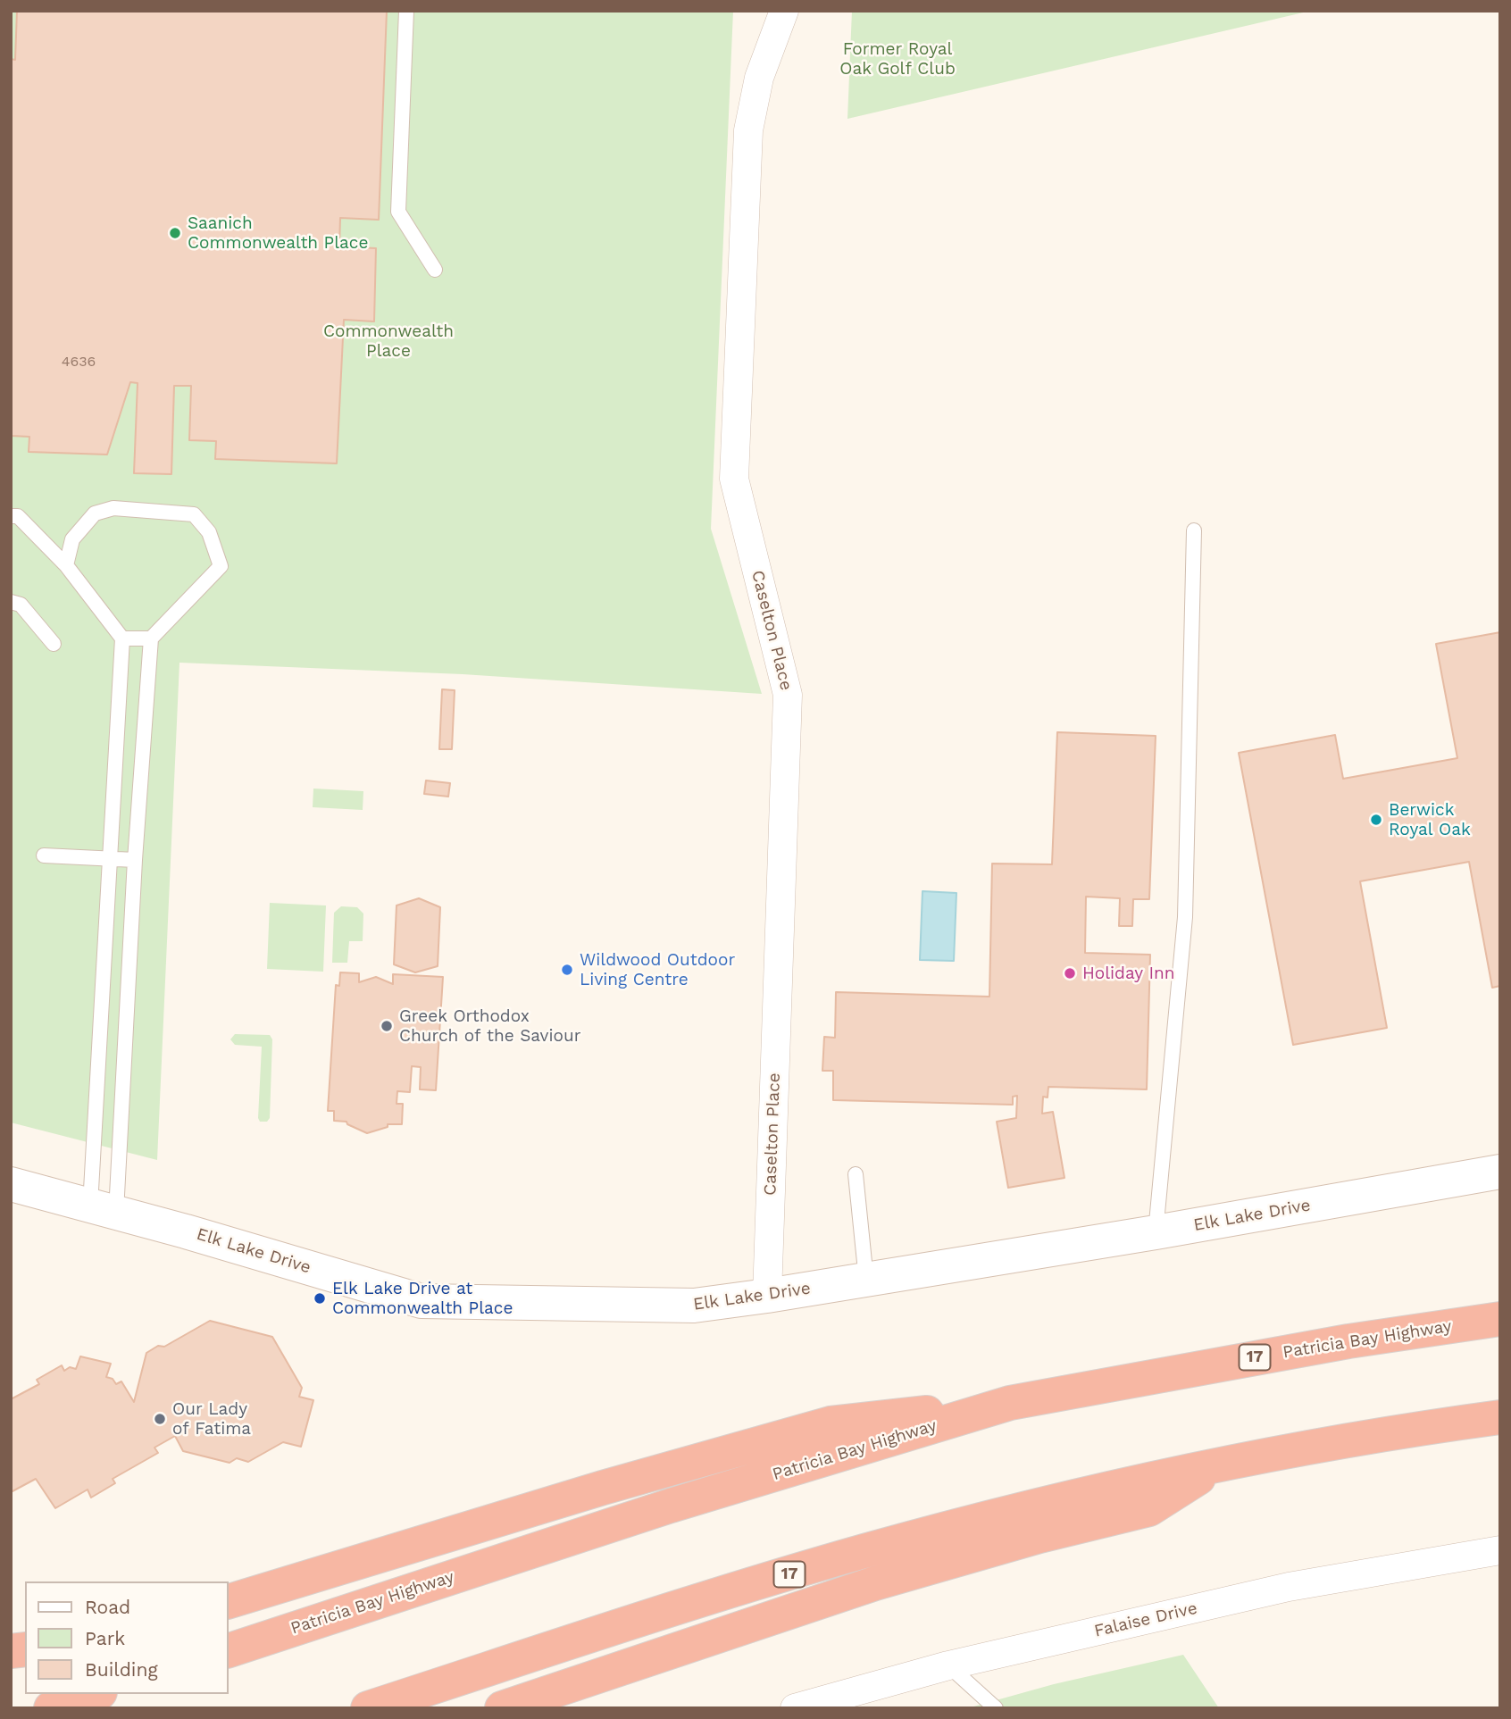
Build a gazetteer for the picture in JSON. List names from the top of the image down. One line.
{"streets":{"highway":["Patricia Bay Highway","17"],"street":["Caselton Place","Elk Lake Drive","Falaise Drive"]},"crossings":[["Caselton Place","Elk Lake Drive"]],"parks":["Former Royal Oak Golf Club","Commonwealth Place"],"places":["Saanich Commonwealth Place","Berwick Royal Oak","Wildwood Outdoor Living Centre","Holiday Inn","Greek Orthodox Church of the Saviour","Elk Lake Drive at Commonwealth Place","Our Lady of Fatima"],"house_numbers":["4636"],"legend":["Road","Park","Building"]}
